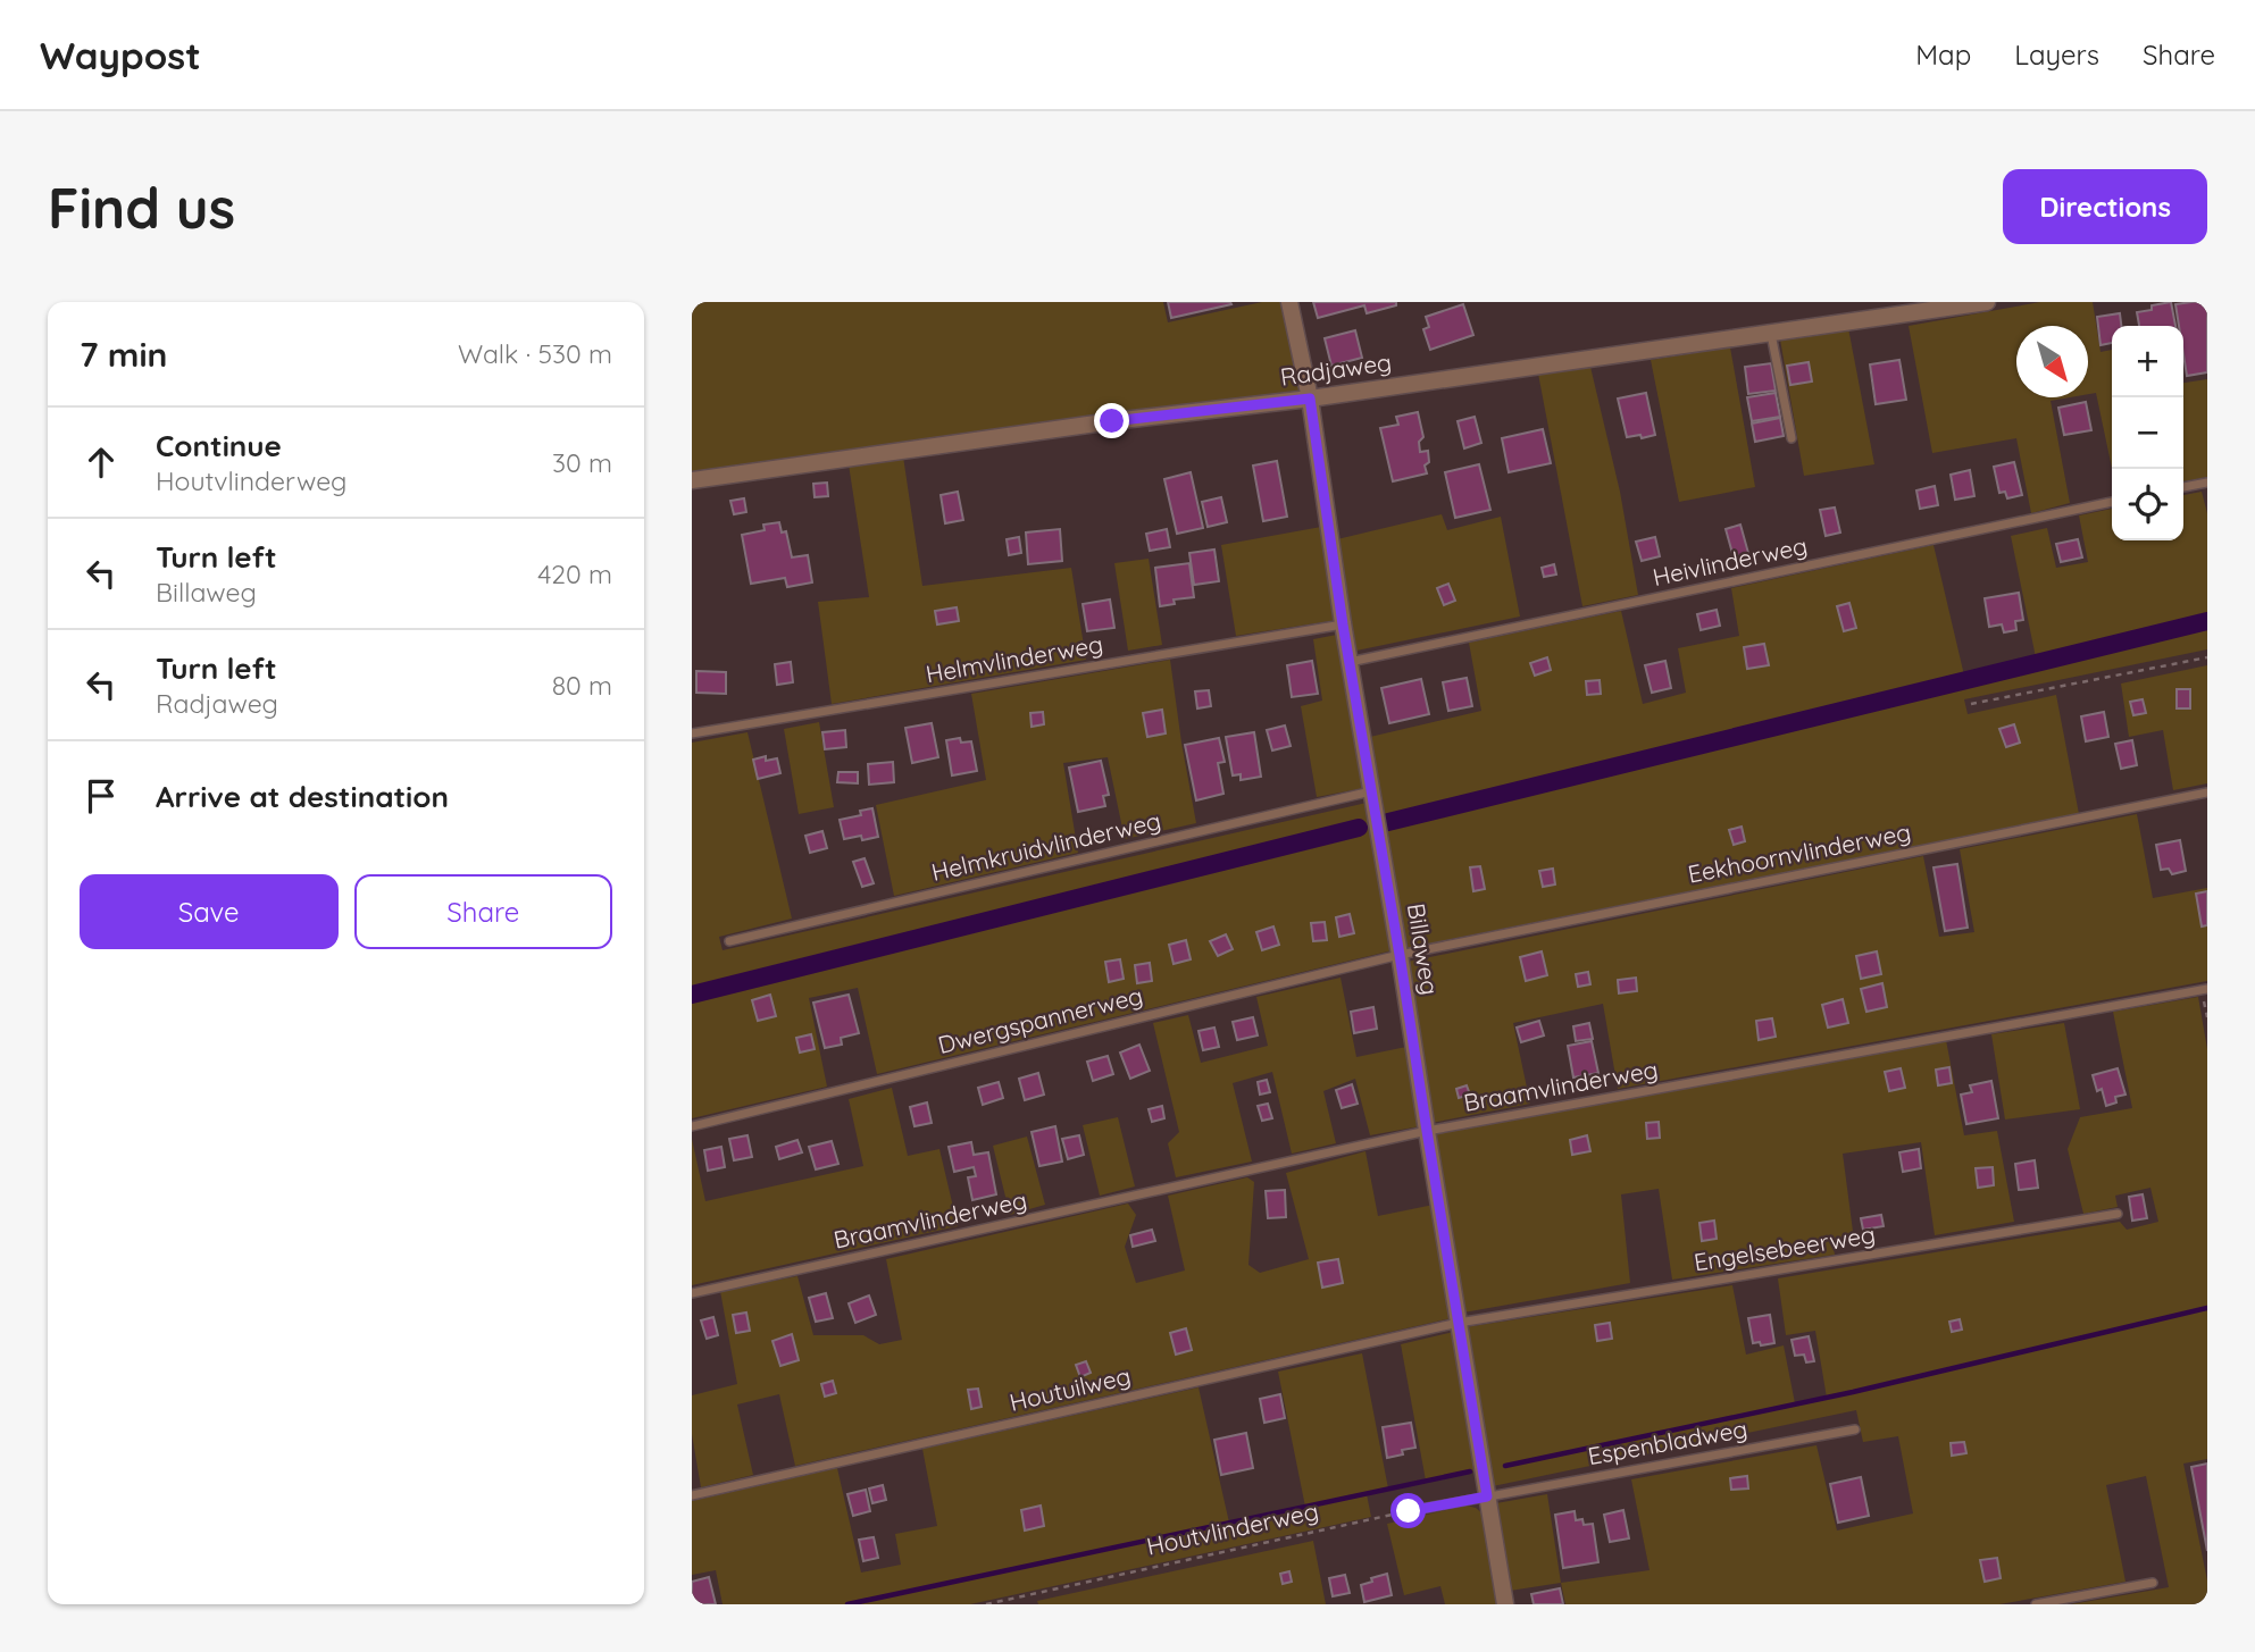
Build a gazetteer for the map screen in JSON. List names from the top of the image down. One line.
{"streets":{"street":["Radjaweg","Billaweg"],"lane":["Heivlinderweg","Helmvlinderweg","Helmkruidvlinderweg","Eekhoornvlinderweg","Dwergspannerweg","Braamvlinderweg","Engelsebeerweg","Houtuilweg","Espenbladweg"],"path":["Houtvlinderweg"]},"crossings":[["Radjaweg","Billaweg"],["Heivlinderweg","Billaweg"],["Helmvlinderweg","Billaweg"],["Helmkruidvlinderweg","Billaweg"],["Eekhoornvlinderweg","Billaweg"],["Eekhoornvlinderweg","Dwergspannerweg"],["Billaweg","Dwergspannerweg"],["Billaweg","Braamvlinderweg"],["Billaweg","Engelsebeerweg"],["Billaweg","Houtuilweg"],["Billaweg","Espenbladweg"],["Engelsebeerweg","Houtuilweg"]],"north":"bottom right","page":{"header":"Waypost","nav":["Map","Layers","Share"],"buttons":["Directions",["Save","Share"]],"title":"Find us","heading":["7 min","Walk · 530 m"],"map_buttons":["+","−"],"list":[["Continue","Houtvlinderweg","30 m"],["Turn left","Billaweg","420 m"],["Turn left","Radjaweg","80 m"],"Arrive at destination"]}}
